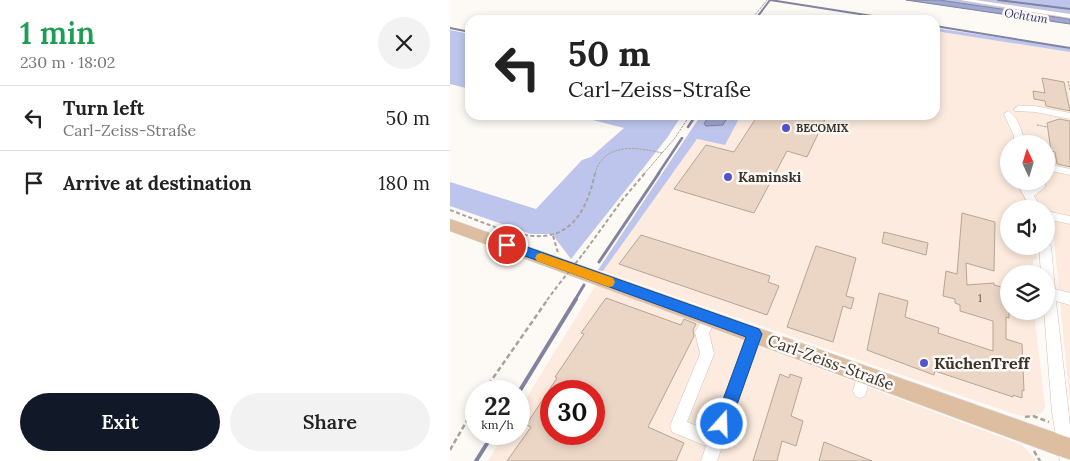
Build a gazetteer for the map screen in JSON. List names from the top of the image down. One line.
{"streets":{"main road":["Carl-Zeiss-Straße"]},"water":["Ochtum"],"places":["BECOMIX","Kaminski","KüchenTreff"],"house_numbers":["1"],"north":"top","page":{"heading":["1 min","230 m · 18:02"],"turn":["50 m","Carl-Zeiss-Straße"],"list":[{"name":"Turn left","note":"Carl-Zeiss-Straße","value":"50 m"},{"name":"Arrive at destination","value":"180 m"}],"speed":"22 km/h","limit":"30","buttons":["Exit","Share"]}}
